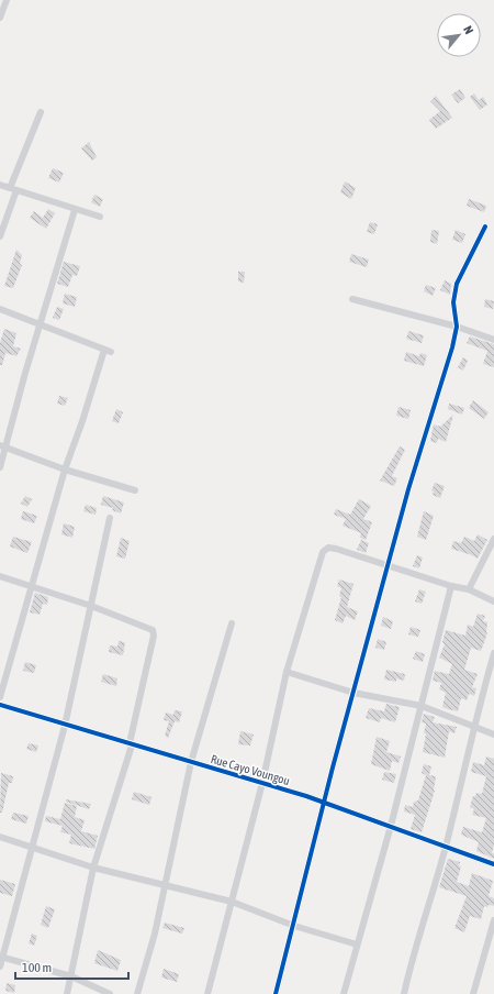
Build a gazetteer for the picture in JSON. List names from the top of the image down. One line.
{"streets":{"street":["Rue Cayo Voungou"]},"scale_bar":"100 m","north":"top right"}
